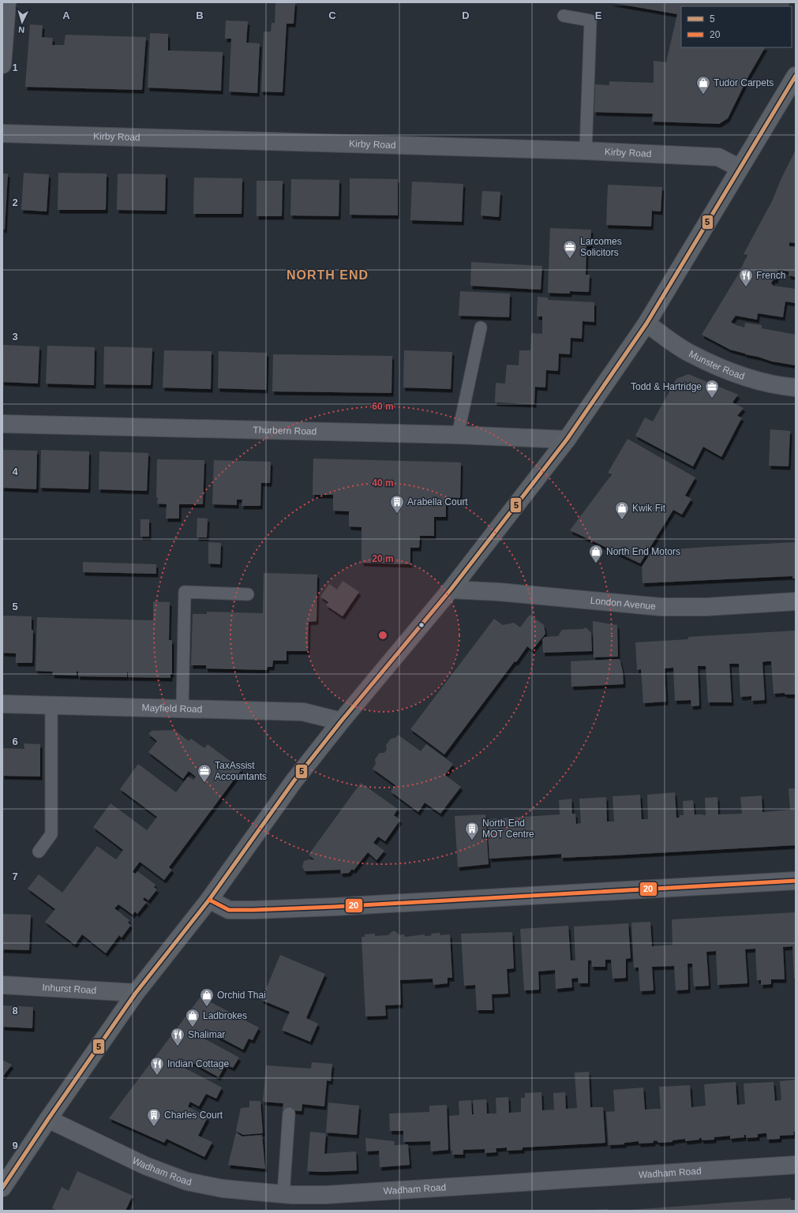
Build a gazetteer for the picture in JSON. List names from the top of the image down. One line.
{"streets":{"street":["Kirby Road","Munster Road","Thurbern Road","London Avenue","Mayfield Road","Inhurst Road","Wadham Road"]},"districts":["NORTH END"],"places":{"shop":["Tudor Carpets","Kwik Fit","North End Motors","Orchid Thai","Ladbrokes"],"office":["Larcomes Solicitors","Todd & Hartridge","TaxAssist Accountants"],"restaurant":["French","Shalimar","Indian Cottage"],"building":["Arabella Court","North End MOT Centre","Charles Court"]},"lines":["transit line 5","transit line 20"],"legend":["5","20"],"north":"bottom","grid":{"columns":["A","B","C","D","E"],"rows":["1","2","3","4","5","6","7","8","9"]},"rings":["60 m","40 m","20 m"]}
